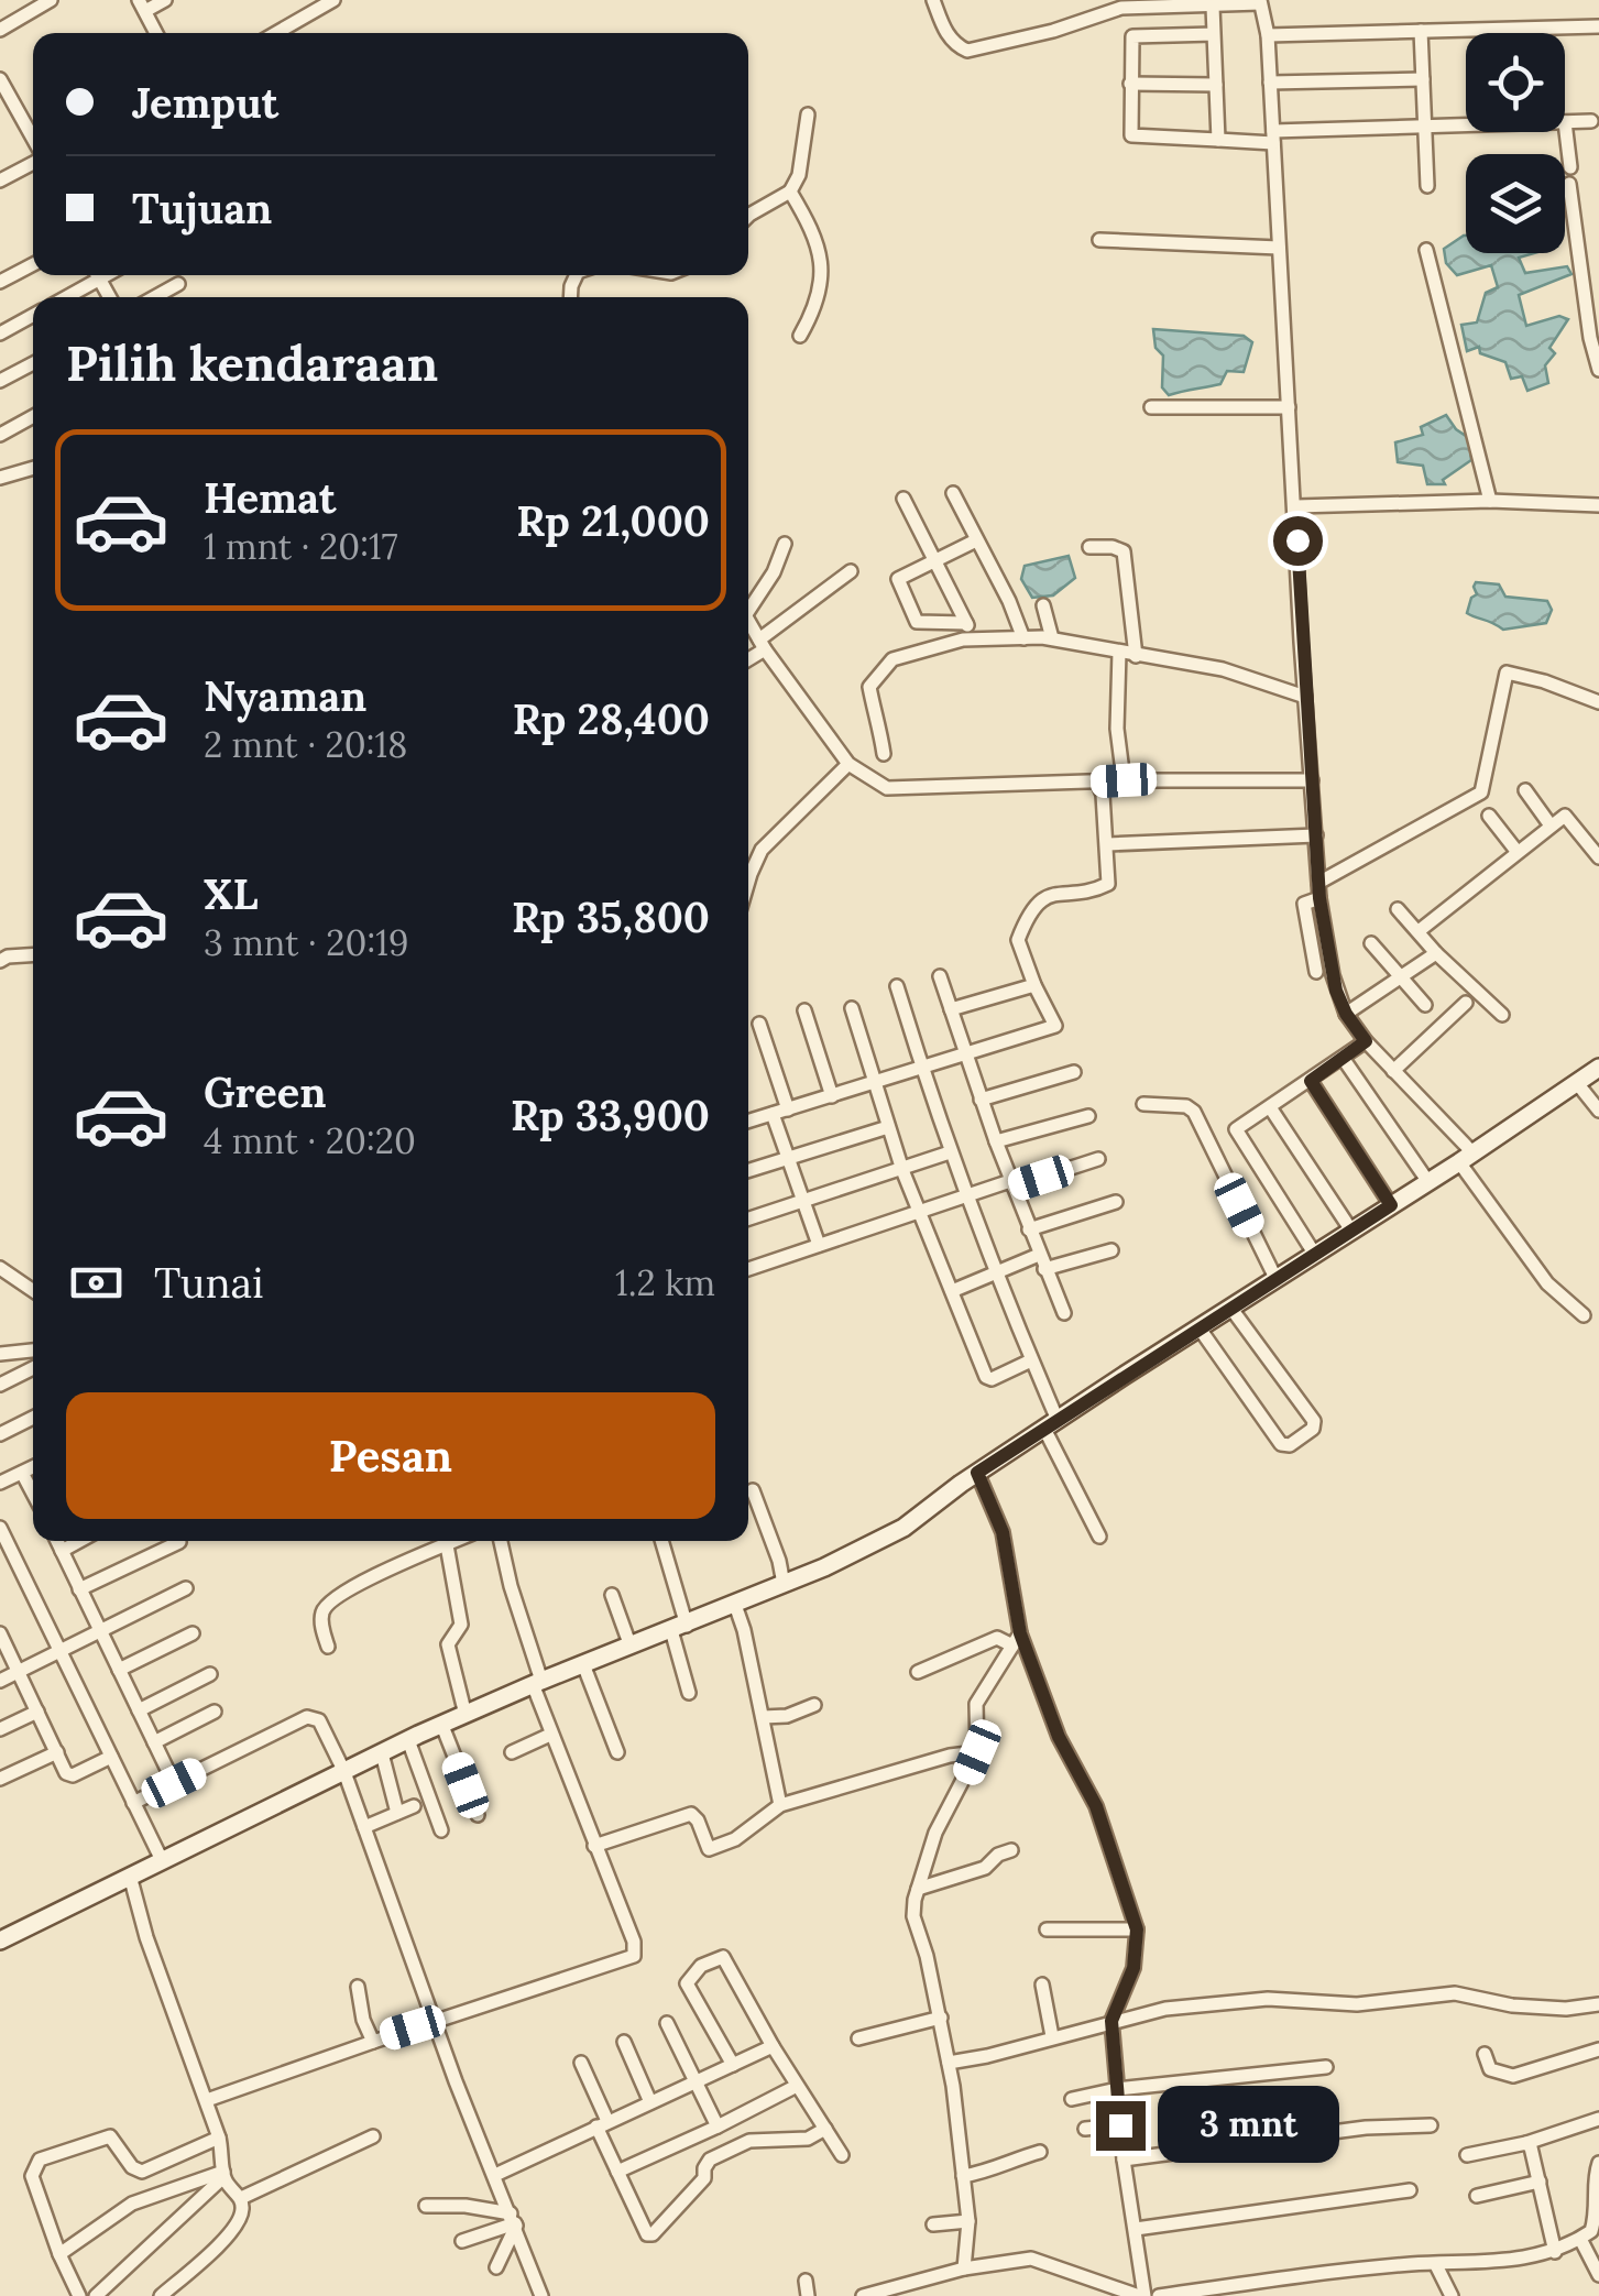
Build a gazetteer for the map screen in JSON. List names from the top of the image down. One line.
{"page":{"banner":["Jemput","Tujuan"],"heading":"Pilih kendaraan","list":[{"name":"Hemat","note":"1 mnt · 20:17","value":"Rp 21,000"},{"name":"Nyaman","note":"2 mnt · 20:18","value":"Rp 28,400"},{"name":"XL","note":"3 mnt · 20:19","value":"Rp 35,800"},{"name":"Green","note":"4 mnt · 20:20","value":"Rp 33,900"}],"pay":["Tunai","1.2 km"],"buttons":"Pesan","bubble":"3 mnt"}}
